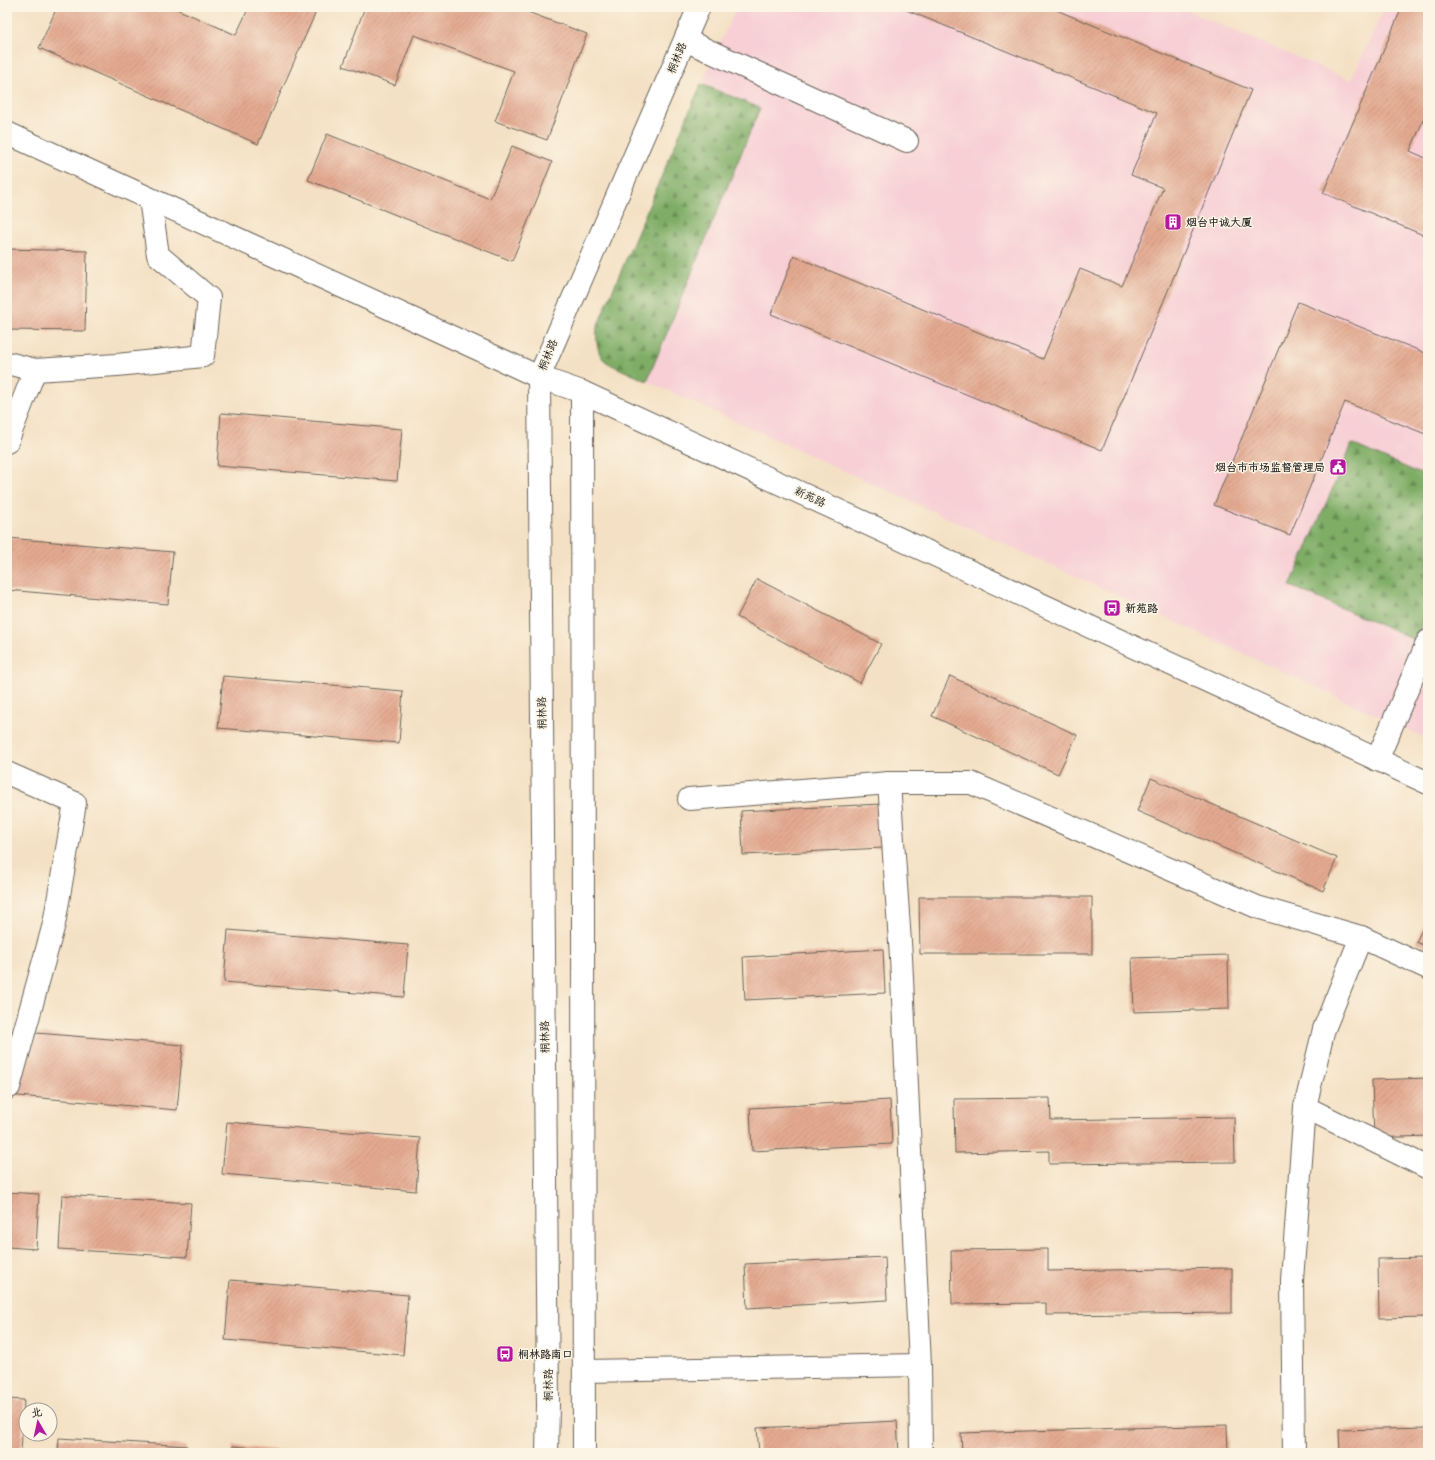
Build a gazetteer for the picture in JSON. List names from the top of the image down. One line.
{"streets":{"street":["桐林路","新苑路"]},"crossings":[["桐林路","新苑路"]],"places":{"building":["烟台中诚大厦"],"public building":["烟台市市场监督管理局"],"bus stop":["新苑路","桐林路南口"]},"north":"top"}
